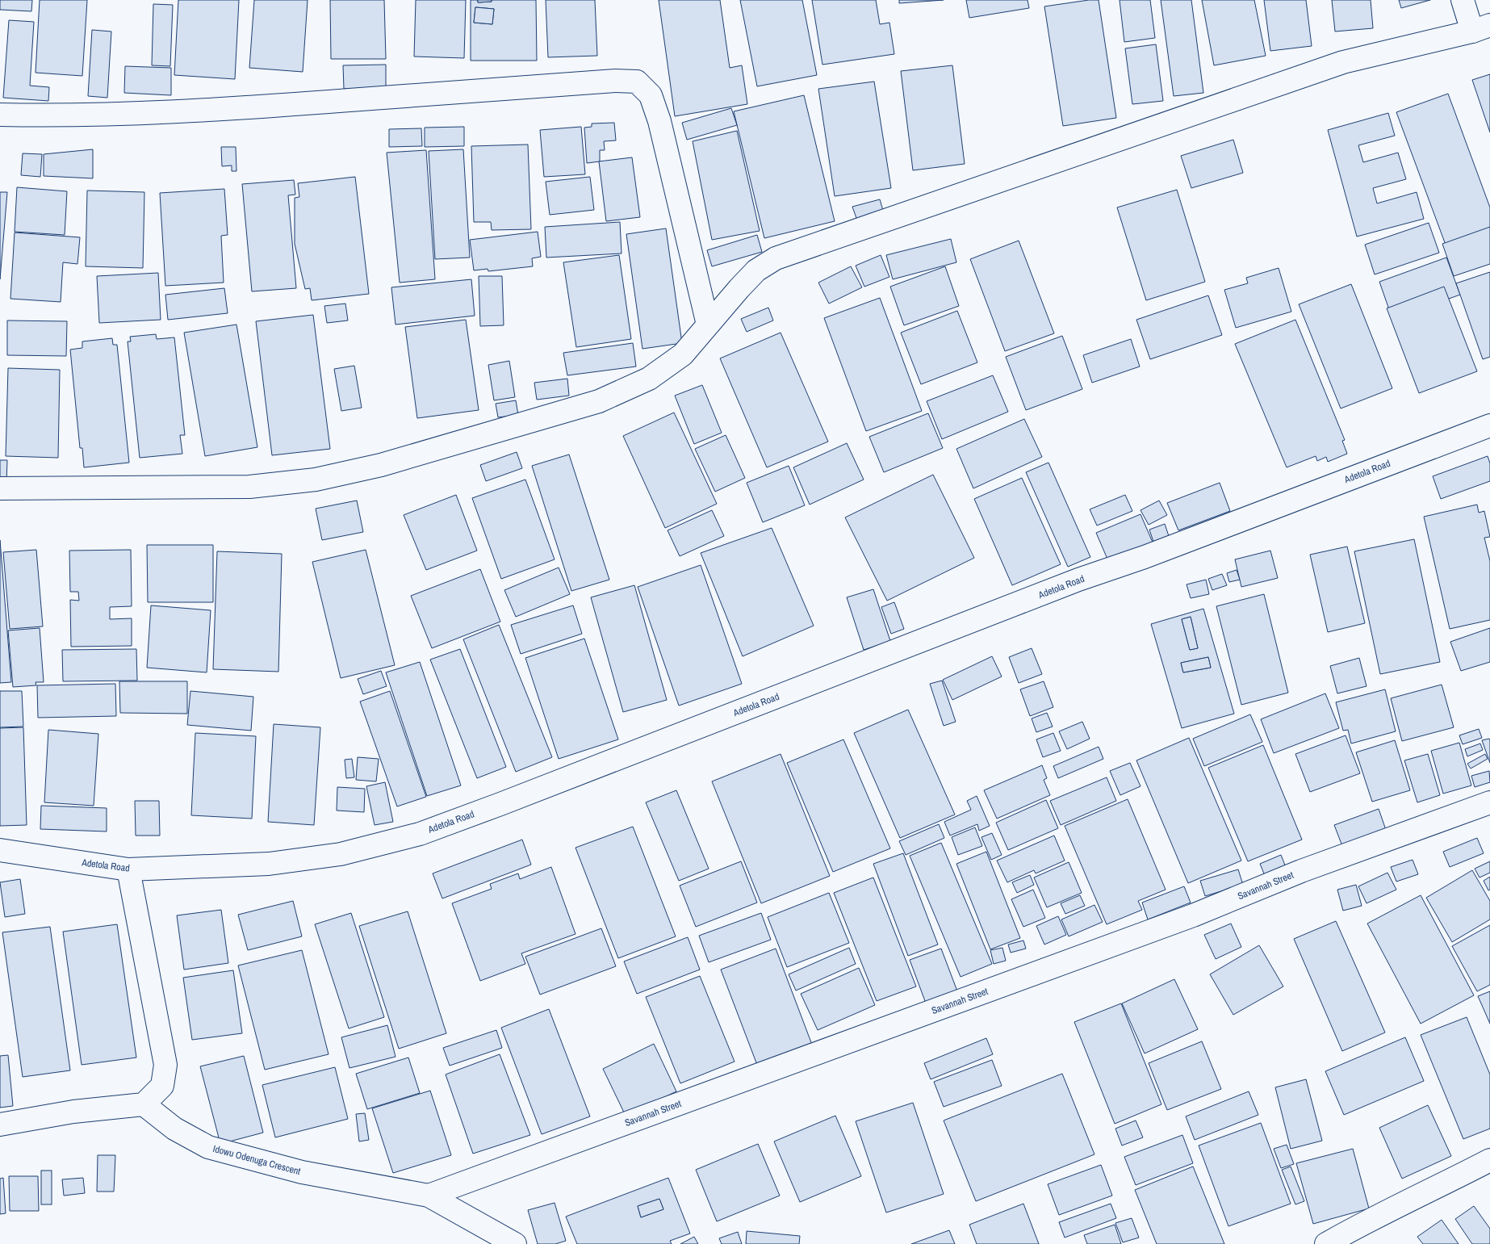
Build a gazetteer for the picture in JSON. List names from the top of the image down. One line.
{"streets":{"street":["Adetola Road","Savannah Street","Idowu Odenuga Crescent"]},"crossings":[["Savannah Street","Idowu Odenuga Crescent"]]}
